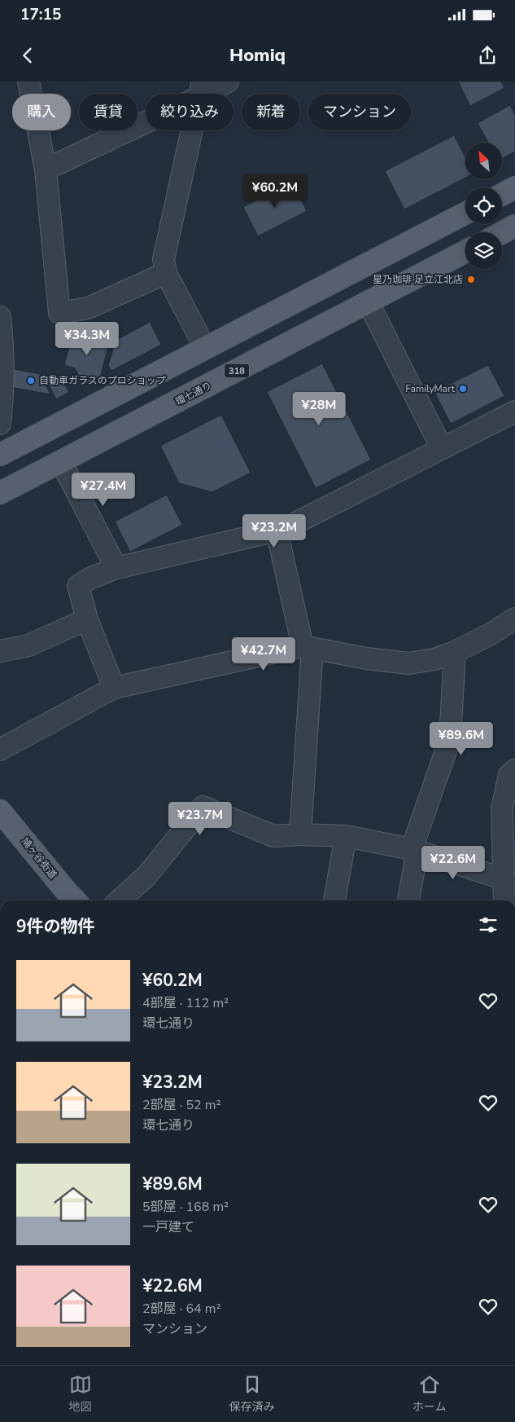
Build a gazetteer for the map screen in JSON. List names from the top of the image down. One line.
{"streets":{"main road":["318","環七通り","鳩ヶ谷街道"]},"places":["星乃珈琲 足立江北店","自動車ガラスのプロショップ","FamilyMart"],"north":"top left","page":{"status":"17:15","header":"Homiq","chip":["購入","賃貸","絞り込み","新着","マンション"],"price":["¥60.2M","¥34.3M","¥28M","¥27.4M","¥23.2M","¥42.7M","¥89.6M","¥23.7M","¥22.6M"],"heading":"9件の物件","list":[{"name":"¥60.2M","note":"4部屋 · 112 m² · 環七通り"},{"name":"¥23.2M","note":"2部屋 · 52 m² · 環七通り"},{"name":"¥89.6M","note":"5部屋 · 168 m² · 一戸建て"},{"name":"¥22.6M","note":"2部屋 · 64 m² · マンション"}],"tabs":["地図","保存済み","ホーム"]}}
